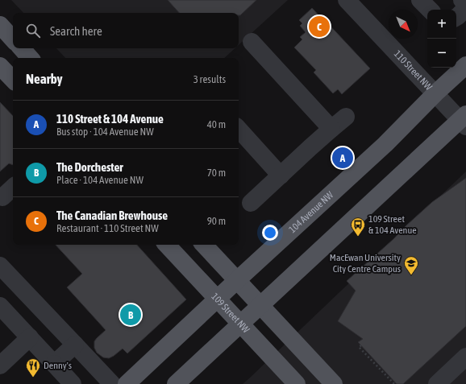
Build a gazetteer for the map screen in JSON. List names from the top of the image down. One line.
{"streets":{"main road":["104 Avenue NW","109 Street NW"],"street":["110 Street NW"]},"crossings":[["110 Street NW","104 Avenue NW"],["104 Avenue NW","109 Street NW"]],"places":{"bus stop":["109 Street & 104 Avenue"],"school or university":["MacEwan University City Centre Campus"],"restaurant":["Denny's"]},"north":"bottom right","page":{"map_buttons":["+","−"],"search":"Search here","pins":["C","A","B"],"heading":["Nearby","3 results"],"list":[{"mark":"A","name":"110 Street & 104 Avenue","note":"Bus stop · 104 Avenue NW","value":"40 m"},{"mark":"B","name":"The Dorchester","note":"Place · 104 Avenue NW","value":"70 m"},{"mark":"C","name":"The Canadian Brewhouse","note":"Restaurant · 110 Street NW","value":"90 m"}]}}
